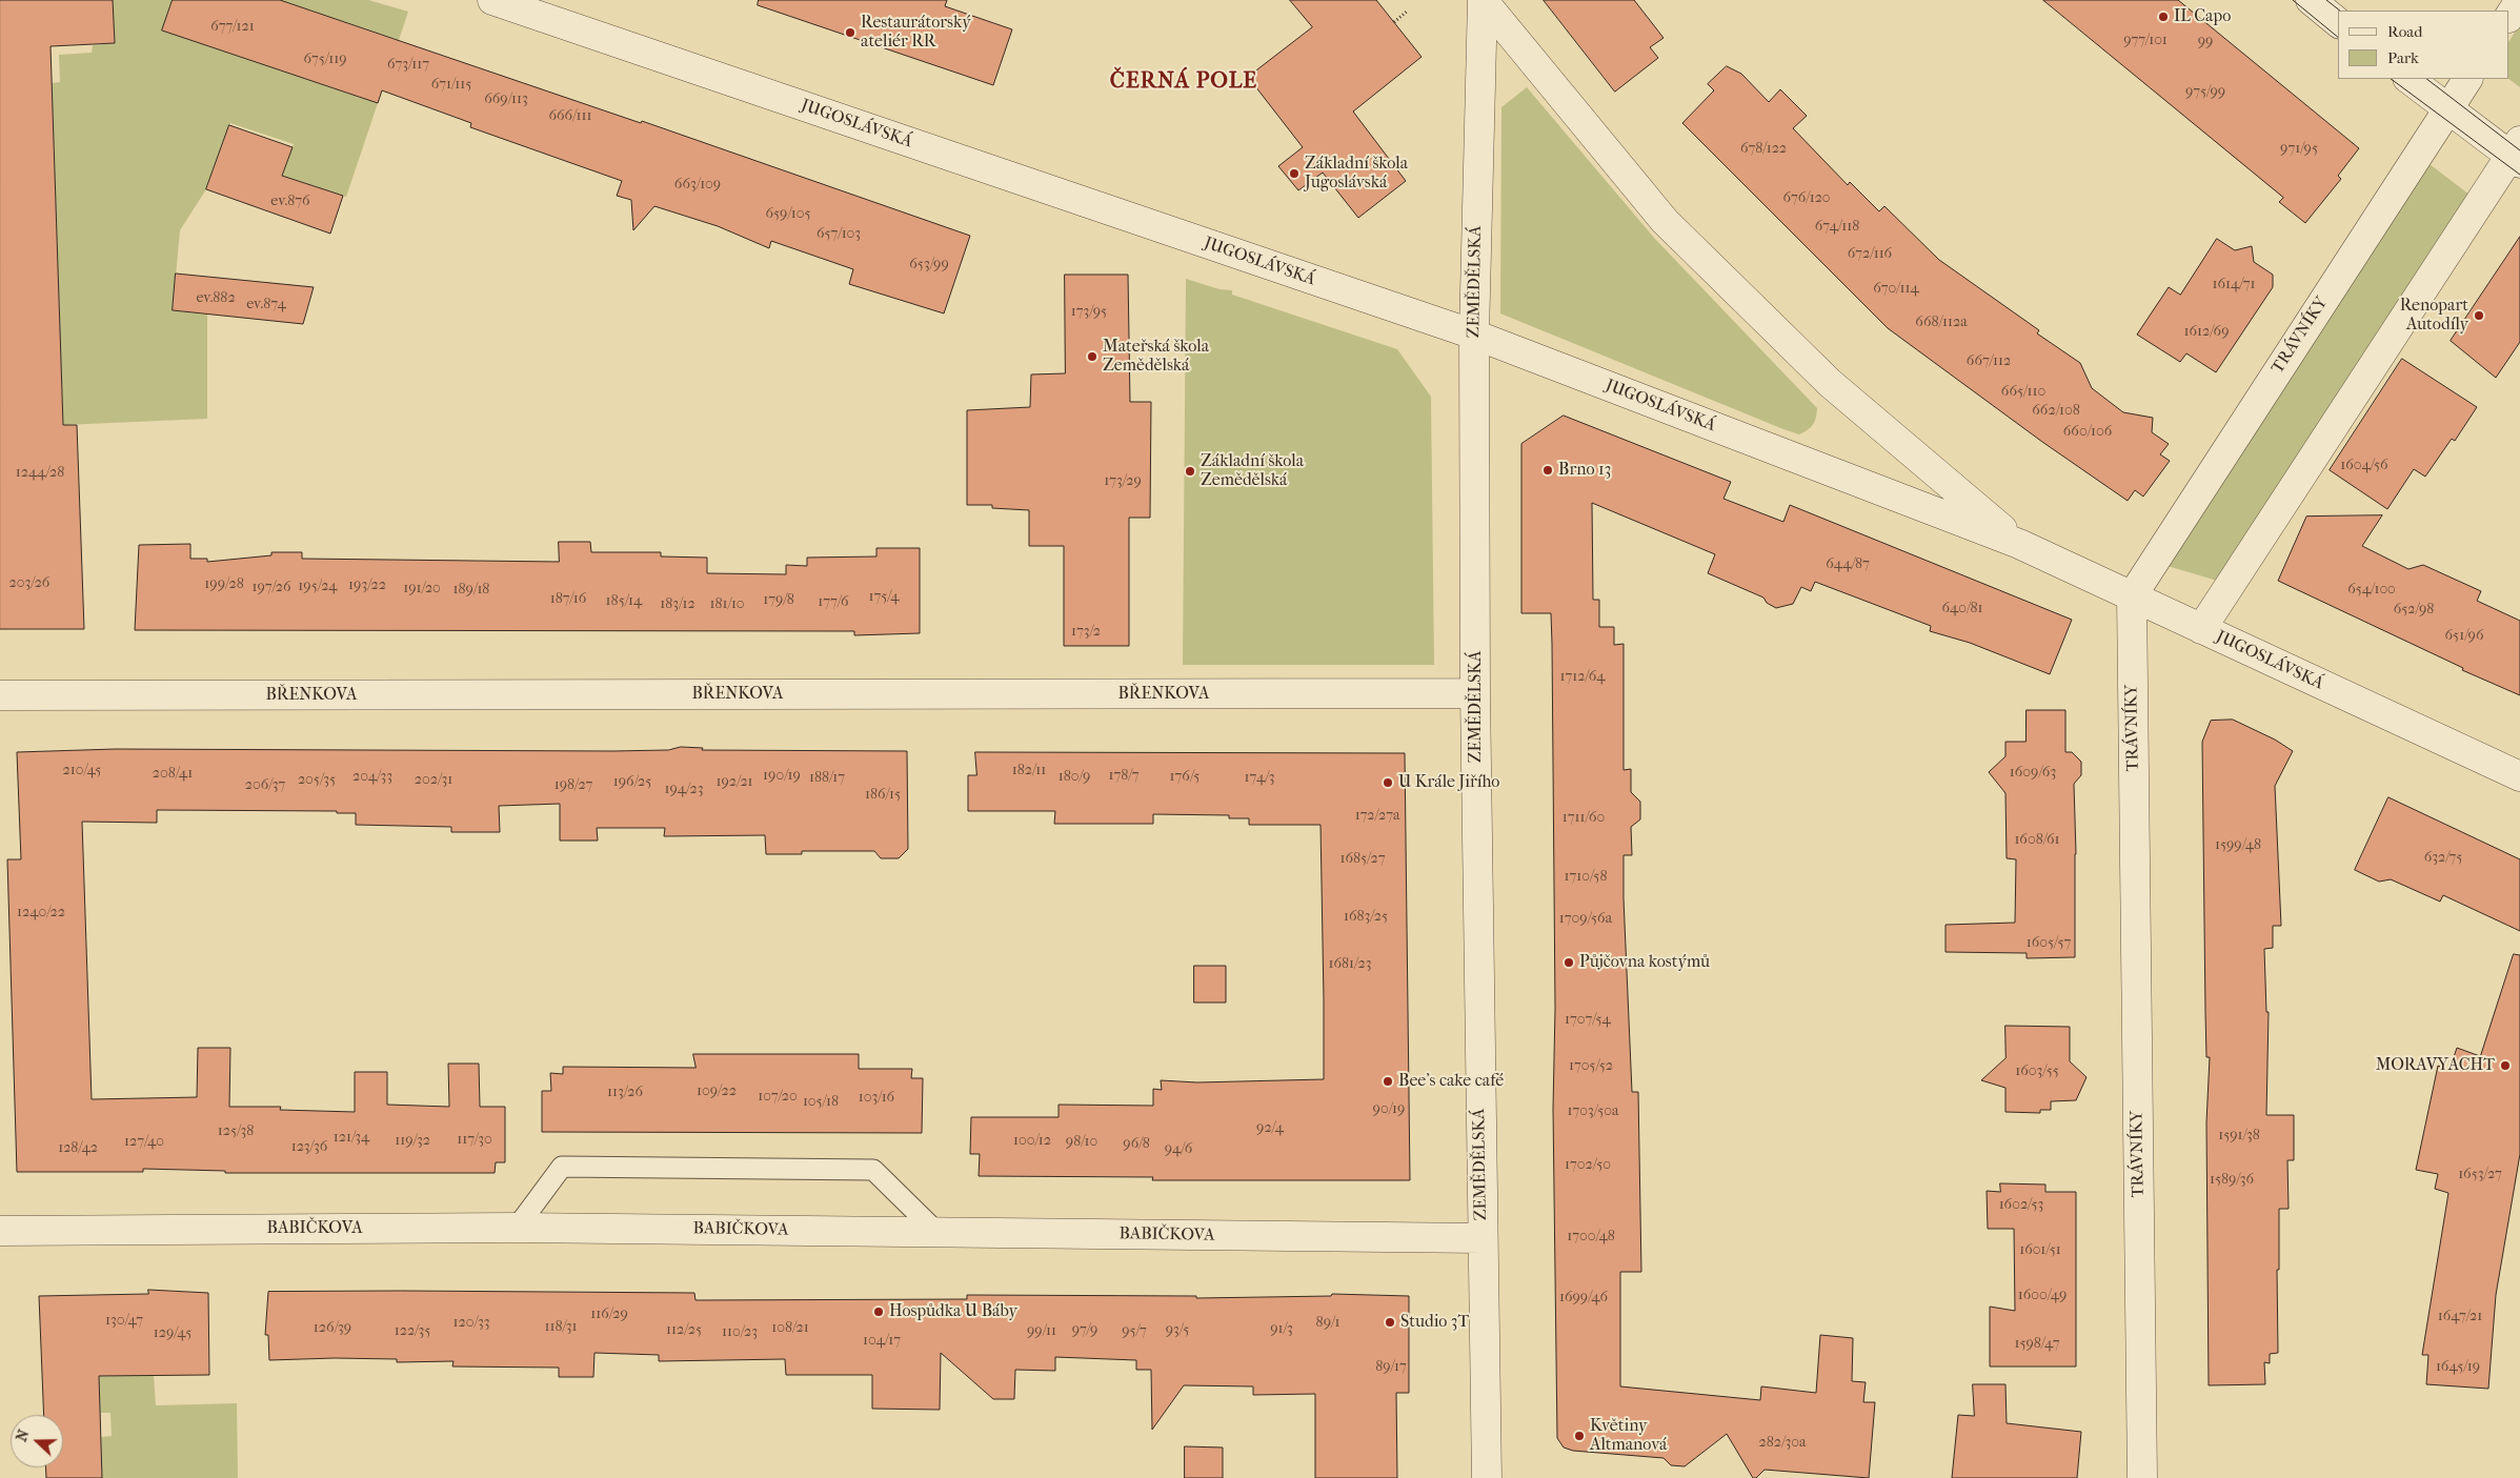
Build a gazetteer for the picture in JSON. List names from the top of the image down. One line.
{"streets":{"street":["JUGOSLÁVSKÁ","ZEMĚDĚLSKÁ","TRÁVNÍKY","BŘENKOVA","BABIČKOVA"]},"crossings":[["JUGOSLÁVSKÁ","ZEMĚDĚLSKÁ"],["JUGOSLÁVSKÁ","TRÁVNÍKY"],["ZEMĚDĚLSKÁ","BŘENKOVA"],["ZEMĚDĚLSKÁ","BABIČKOVA"]],"districts":["ČERNÁ POLE"],"places":["IL Capo","Restaurátorský ateliér RR","Základní škola Jugoslávská","Renopart Autodíly","Mateřská škola Zemědělská","Brno 13","Základní škola Zemědělská","U Krále Jiřího","Půjčovna kostýmů","MORAVYACHT","Bee's cake café","Hospůdka U Báby","Studio 3T","Květiny Altmanová"],"house_numbers":["677/121","977/101","99","675/119","673/117","671/115","975/99","669/113","666/111","678/122","971/95","663/109","676/120","ev.876","659/105","674/118","657/103","672/116","653/99","1614/71","670/114","ev.882","ev.874","173/95","668/112a","1612/69","667/112","665/110","662/108","660/106","1604/56","1244/28","173/29","644/87","203/26","199/28","193/22","195/24","197/26","191/20","189/18","654/100","175/4","187/16","179/8","185/14","177/6","183/12","181/10","640/81","652/98","173/2","651/96","1712/64","210/45","182/11","1609/63","208/41","190/19","178/7","204/33","180/9","176/5","188/17","174/3","205/35","202/31","196/25","192/21","206/37","198/27","194/23","186/15","172/27a","1711/60","1608/61","1599/48","632/75","1685/27","1710/58","1240/22","1683/25","1709/56a","1605/57","1681/23","1707/54","1705/52","1603/55","109/22","113/26","107/20","103/16","105/18","90/19","1703/50a","92/4","125/38","1591/38","121/34","117/30","119/32","100/12","127/40","98/10","96/8","123/36","128/42","94/6","1702/50","1653/27","1589/36","1602/53","1700/48","1601/51","1600/49","1699/46","116/29","1647/21","130/47","120/33","89/1","118/31","126/39","108/21","91/3","112/25","97/9","93/5","122/35","99/11","95/7","110/23","129/45","104/17","1598/47","89/17","1645/19","282/30a"],"legend":["Road","Park"],"north":"left"}
